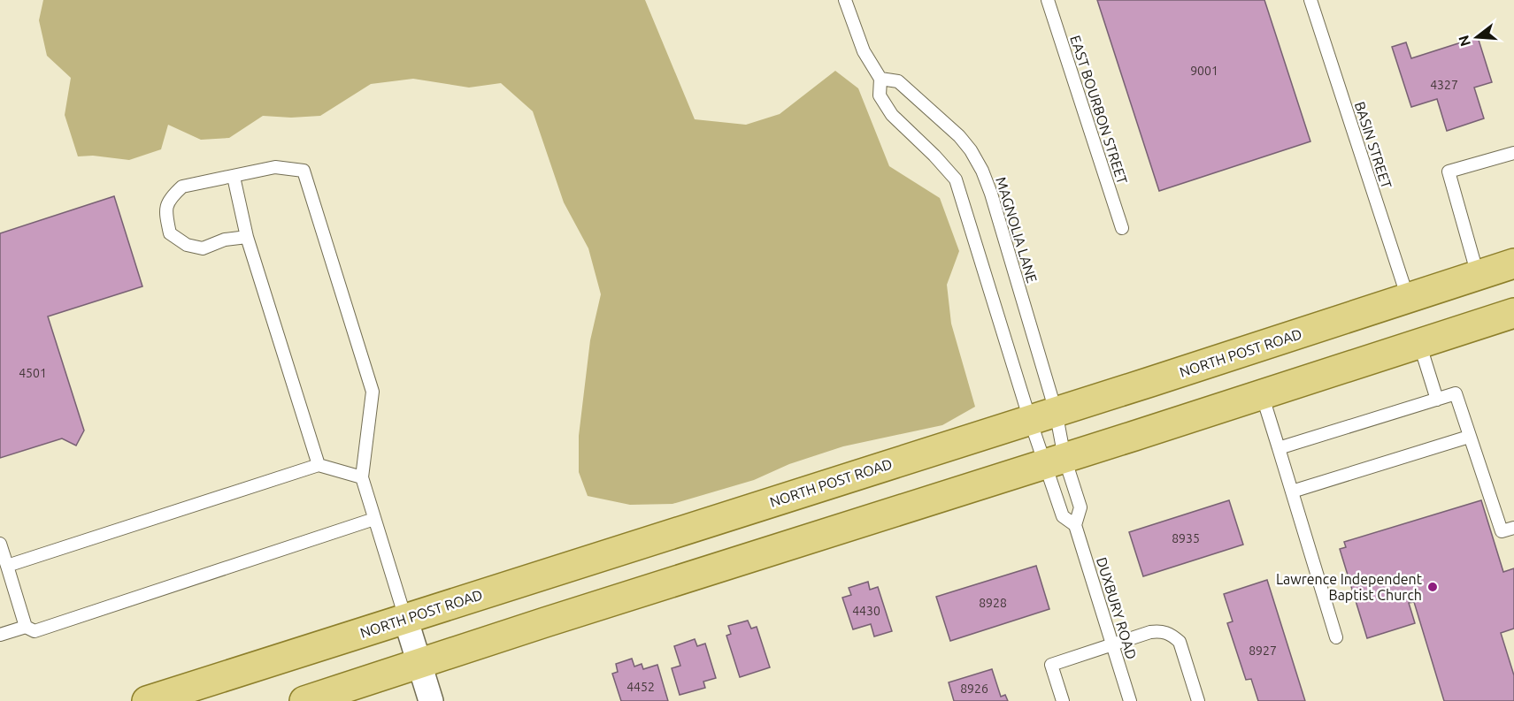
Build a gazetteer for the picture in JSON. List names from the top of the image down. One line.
{"streets":{"main road":["NORTH POST ROAD"],"lane":["EAST BOURBON STREET","BASIN STREET","MAGNOLIA LANE","DUXBURY ROAD"]},"crossings":[["BASIN STREET","NORTH POST ROAD"],["MAGNOLIA LANE","NORTH POST ROAD"],["MAGNOLIA LANE","DUXBURY ROAD"],["NORTH POST ROAD","DUXBURY ROAD"]],"places":["Lawrence Independent Baptist Church"],"house_numbers":["9001","4327","4501","8935","8928","4430","8927","4452","8926"],"north":"left"}
